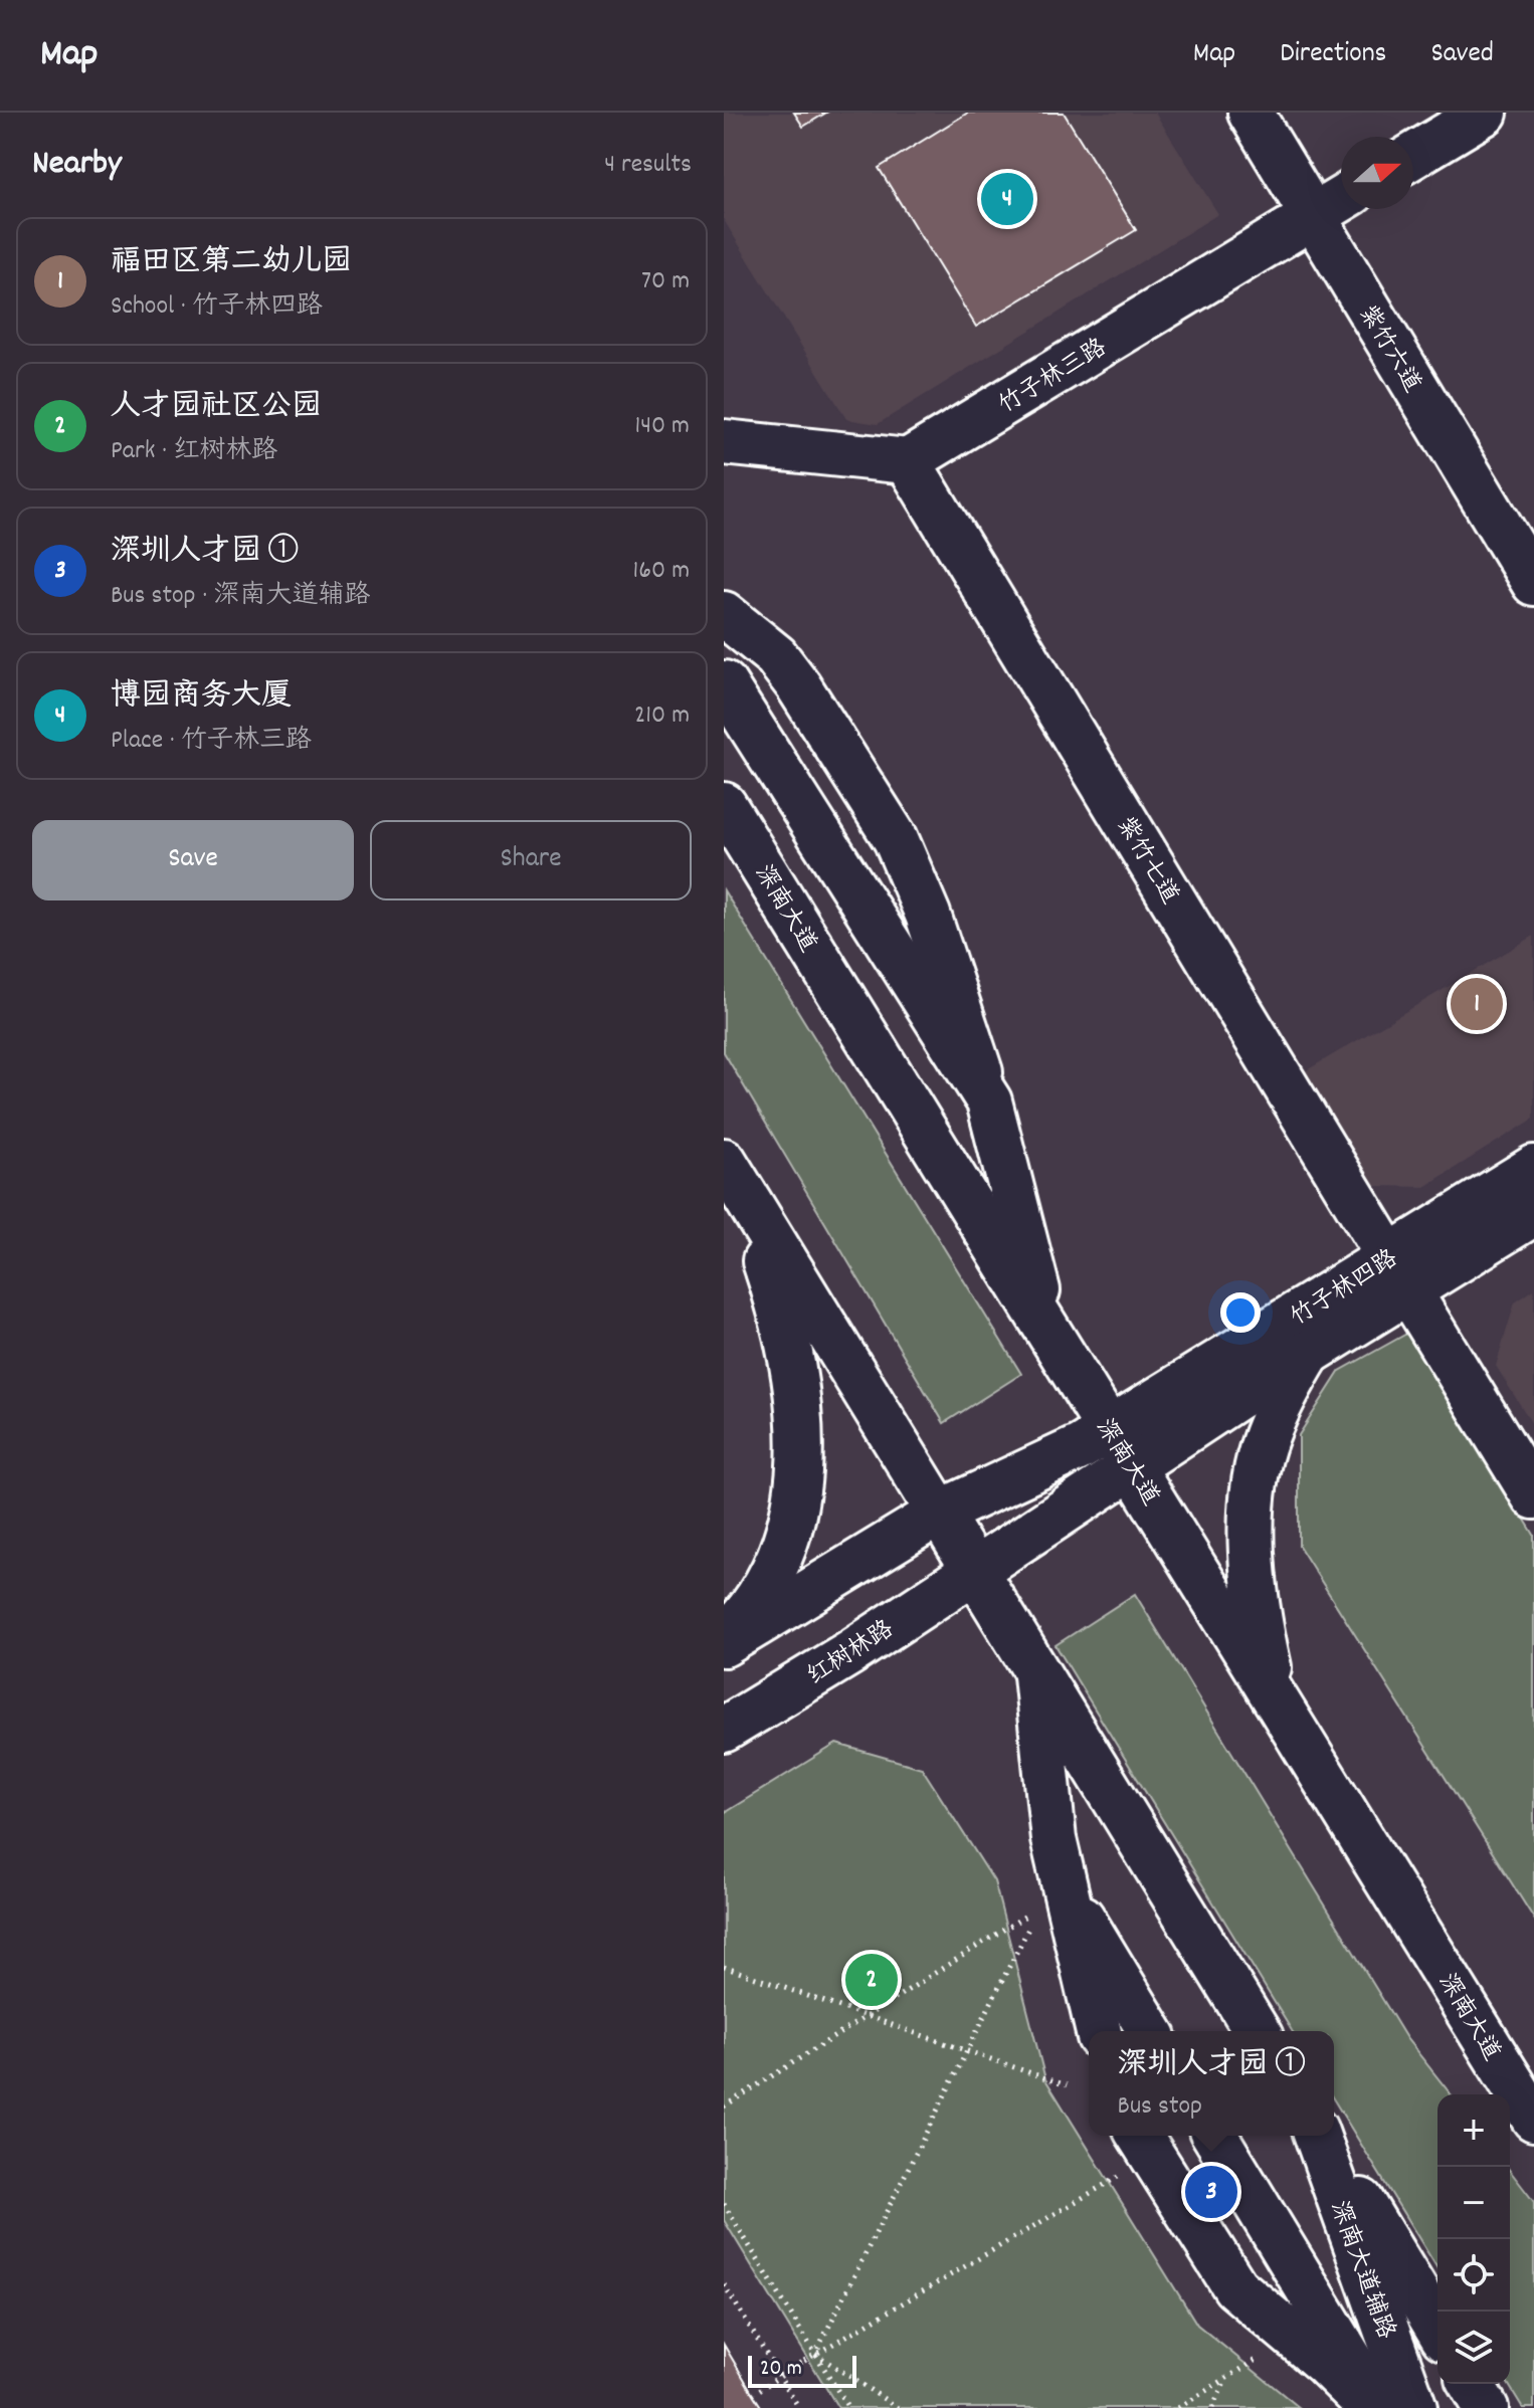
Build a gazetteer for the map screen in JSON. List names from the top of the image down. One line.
{"streets":{"main road":["紫竹六道","竹子林三路","紫竹七道","深南大道","竹子林四路","红树林路","深南大道辅路"]},"crossings":[["紫竹六道","竹子林三路"],["竹子林三路","紫竹七道"],["紫竹七道","竹子林四路"],["深南大道","竹子林四路"],["竹子林四路","红树林路"]],"scale_bar":"20 m","north":"right","page":{"header":"Map","nav":["Map","Directions","Saved"],"heading":["Nearby","4 results"],"pins":["4","1","2","3"],"list":[{"mark":"1","name":"福田区第二幼儿园","note":"School · 竹子林四路","value":"70 m"},{"mark":"2","name":"人才园社区公园","note":"Park · 红树林路","value":"140 m"},{"mark":"3","name":"深圳人才园 ①","note":"Bus stop · 深南大道辅路","value":"160 m"},{"mark":"4","name":"博园商务大厦","note":"Place · 竹子林三路","value":"210 m"}],"buttons":["Save","Share"],"popup":["深圳人才园 ①","Bus stop"],"map_buttons":["+","−"],"scale":"20 m"}}
